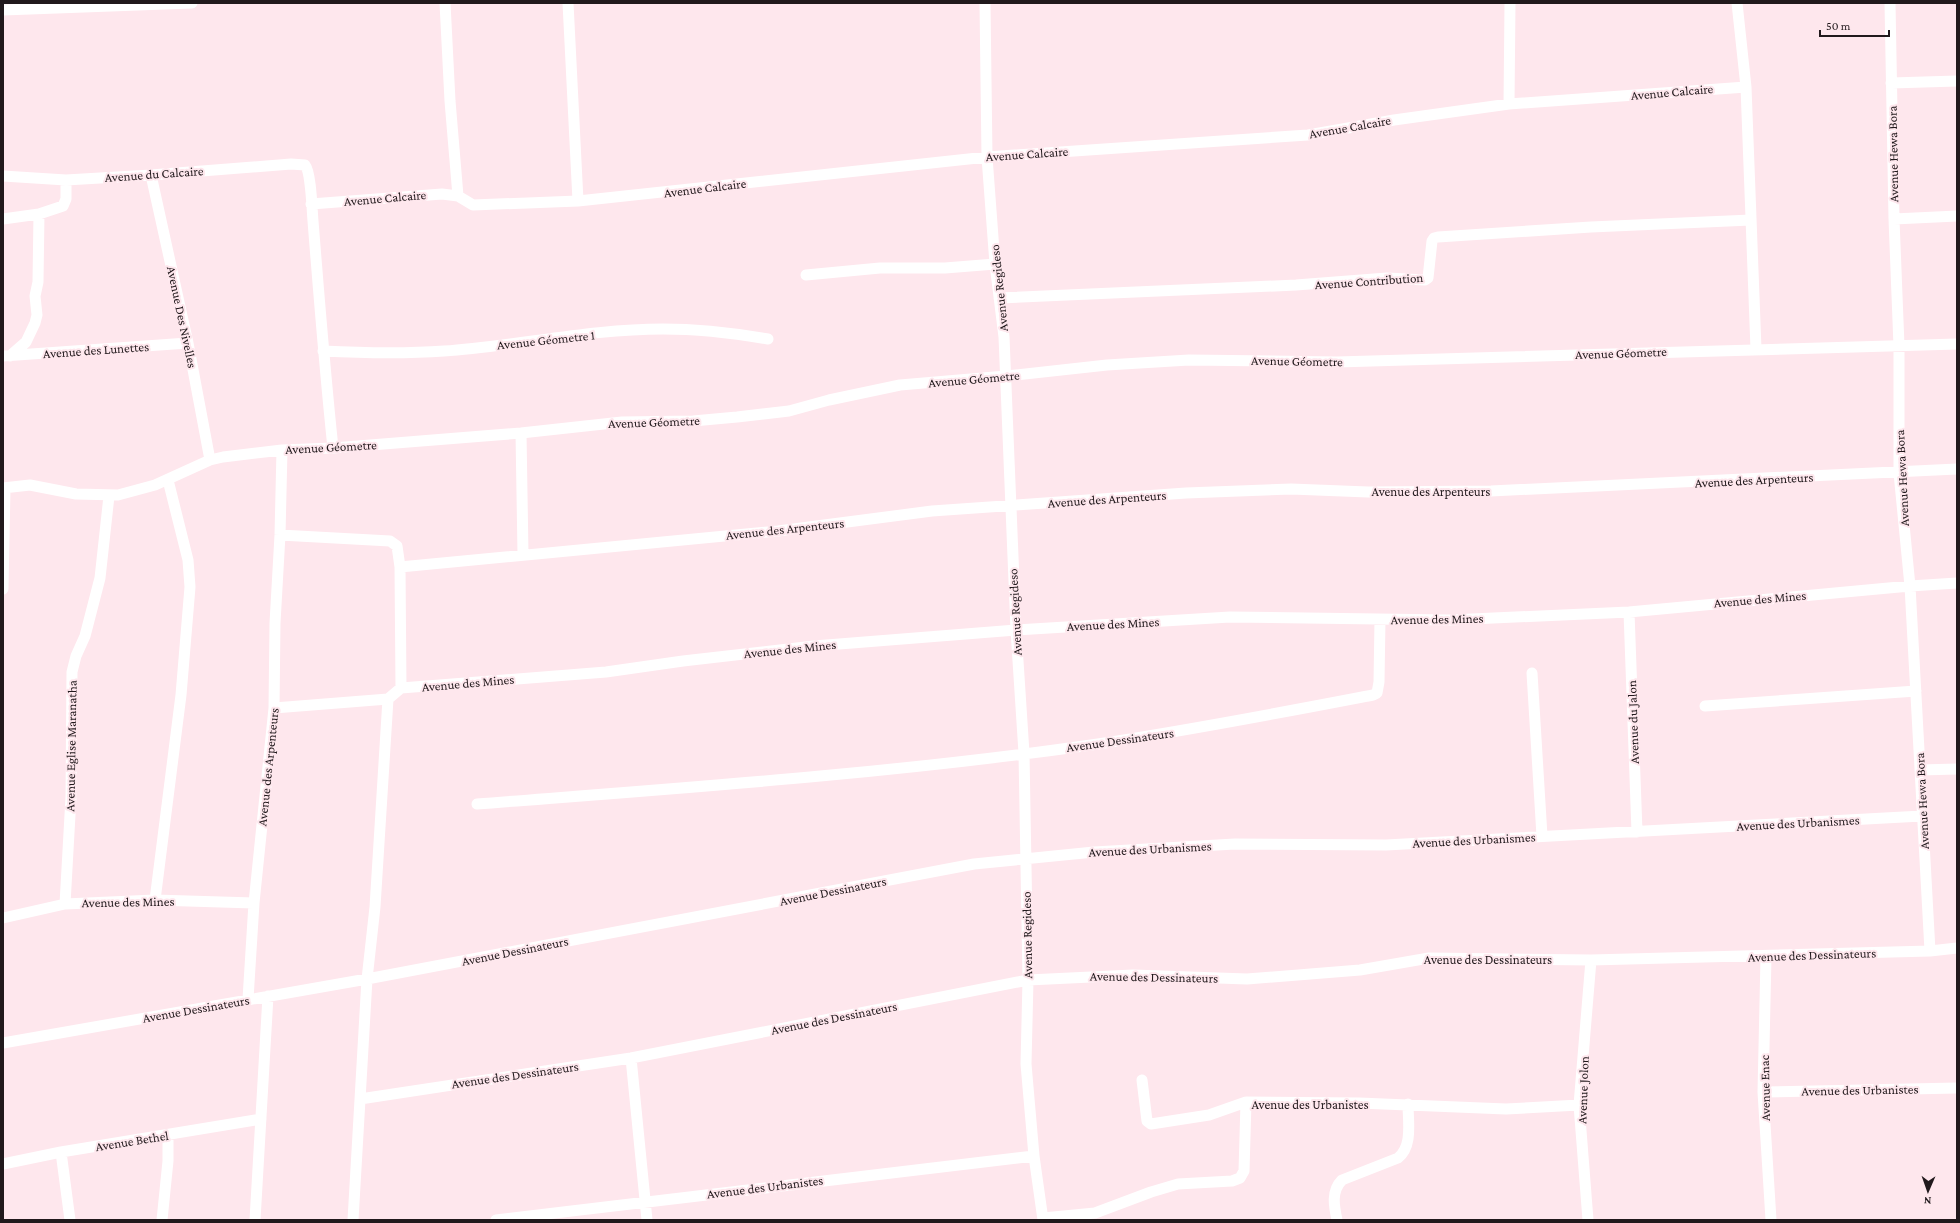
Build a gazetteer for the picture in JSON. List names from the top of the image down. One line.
{"streets":{"street":["Avenue Calcaire","Avenue Hewa Bora","Avenue du Calcaire","Avenue Contribution","Avenue Regideso","Avenue Des Nivelles","Avenue Géometre 1","Avenue des Lunettes","Avenue Géometre","Avenue des Arpenteurs","Avenue des Mines","Avenue du Jalon","Avenue Dessinateurs","Avenue Eglise Maranatha","Avenue des Urbanismes","Avenue des Dessinateurs","Avenue Enac","Avenue Jolon","Avenue des Urbanistes","Avenue Bethel"]},"crossings":[["Avenue Calcaire","Avenue du Calcaire"],["Avenue Calcaire","Avenue Regideso"],["Avenue Hewa Bora","Avenue Géometre"],["Avenue Hewa Bora","Avenue des Arpenteurs"],["Avenue Hewa Bora","Avenue des Mines"],["Avenue Hewa Bora","Avenue des Urbanismes"],["Avenue Hewa Bora","Avenue des Dessinateurs"],["Avenue du Calcaire","Avenue Des Nivelles"],["Avenue Contribution","Avenue Regideso"],["Avenue Regideso","Avenue Géometre"],["Avenue Regideso","Avenue des Arpenteurs"],["Avenue Regideso","Avenue des Mines"],["Avenue Regideso","Avenue Dessinateurs"],["Avenue Regideso","Avenue des Urbanismes"],["Avenue Regideso","Avenue des Dessinateurs"],["Avenue Regideso","Avenue des Urbanistes"],["Avenue Des Nivelles","Avenue des Lunettes"],["Avenue Des Nivelles","Avenue Géometre"],["Avenue Géometre","Avenue des Arpenteurs"],["Avenue Géometre","Avenue Eglise Maranatha"],["Avenue des Arpenteurs","Avenue des Mines"],["Avenue des Arpenteurs","Avenue Dessinateurs"],["Avenue des Mines","Avenue du Jalon"],["Avenue des Mines","Avenue Dessinateurs"],["Avenue des Mines","Avenue Eglise Maranatha"],["Avenue du Jalon","Avenue des Urbanismes"],["Avenue Dessinateurs","Avenue des Urbanismes"],["Avenue des Dessinateurs","Avenue Enac"],["Avenue des Dessinateurs","Avenue Jolon"],["Avenue Enac","Avenue des Urbanistes"],["Avenue Jolon","Avenue des Urbanistes"]],"scale_bar":"50 m","north":"bottom"}
